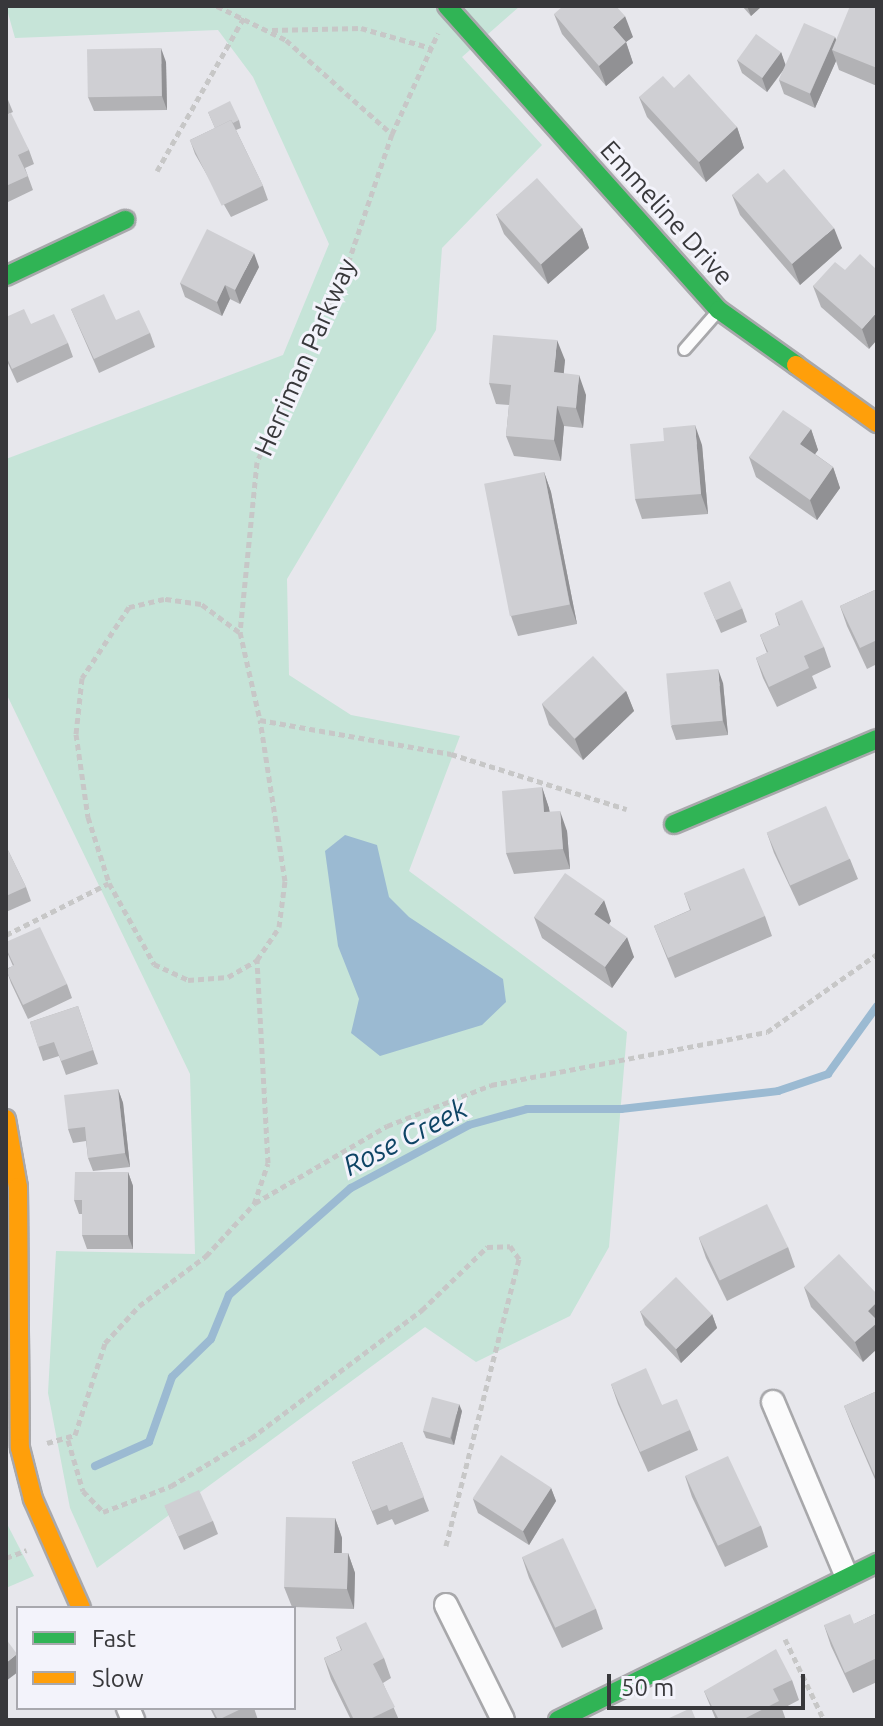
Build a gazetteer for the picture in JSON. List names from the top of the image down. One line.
{"streets":{"street":["Emmeline Drive"],"path":["Herriman Parkway"]},"water":["Rose Creek"],"legend":["Fast","Slow"],"scale_bar":"50 m"}
